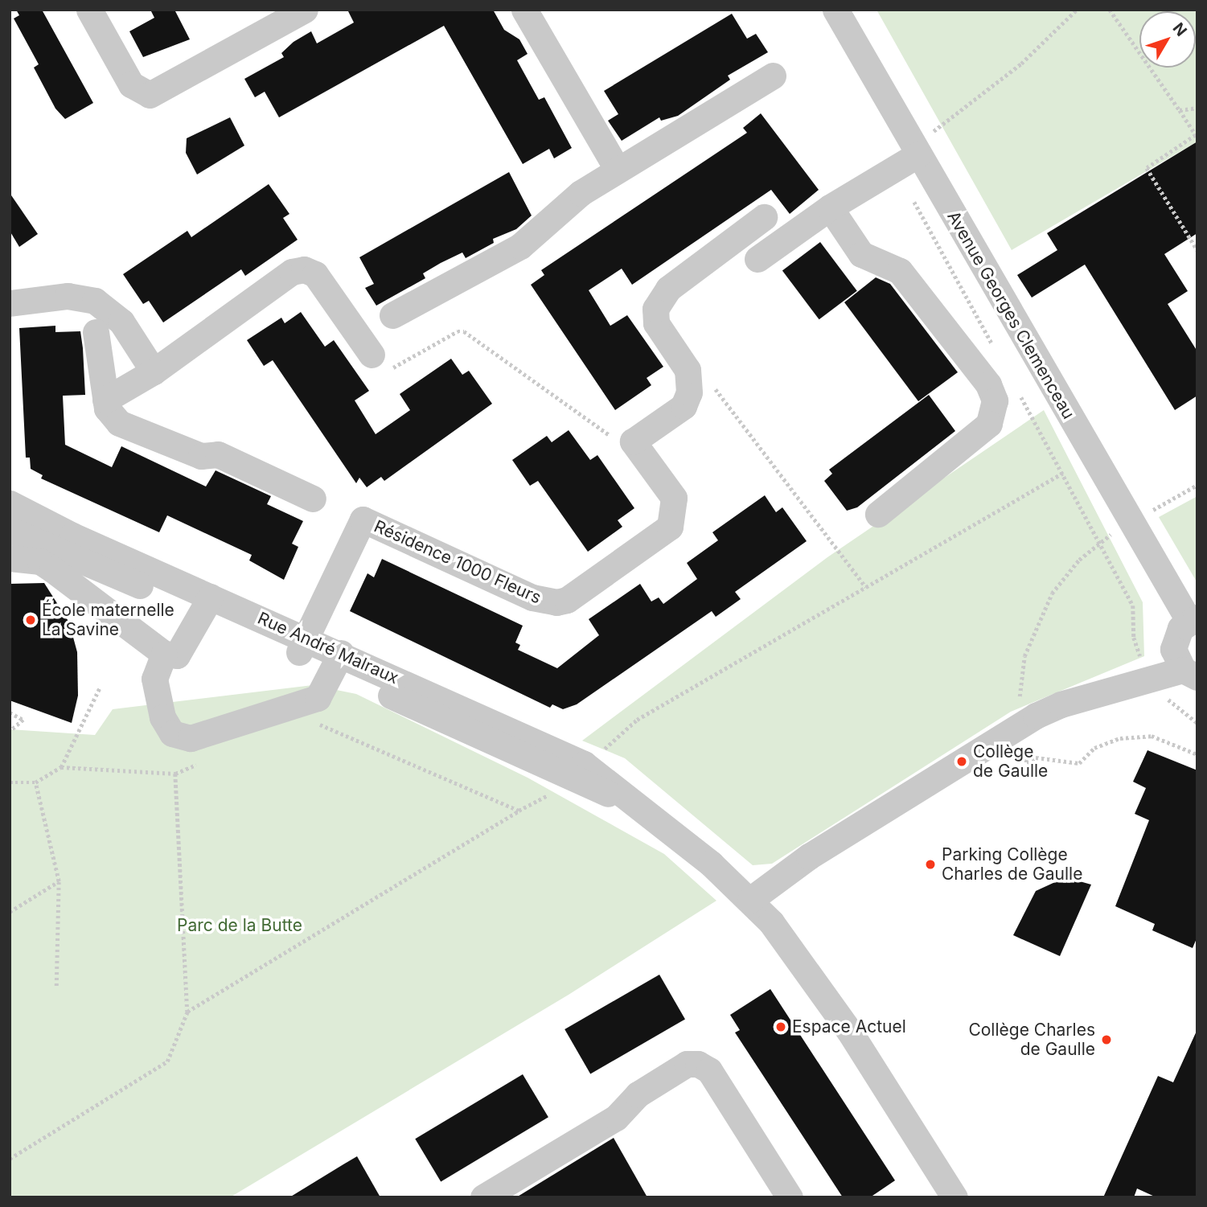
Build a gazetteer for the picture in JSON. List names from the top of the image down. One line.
{"streets":{"street":["Avenue Georges Clemenceau","Résidence 1000 Fleurs","Rue André Malraux"]},"crossings":[["Résidence 1000 Fleurs","Rue André Malraux"]],"parks":["Parc de la Butte"],"places":["École maternelle La Savine","Collège de Gaulle","Parking Collège Charles de Gaulle","Espace Actuel","Collège Charles de Gaulle"],"north":"top right"}
